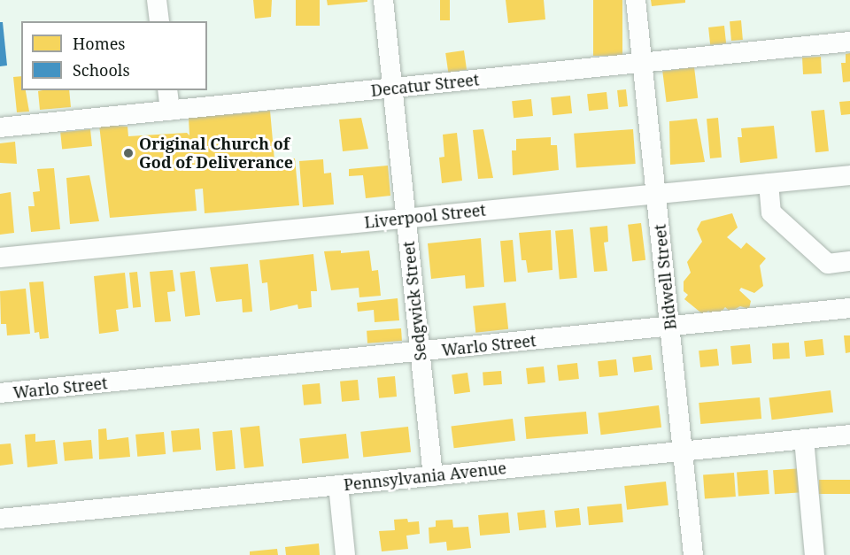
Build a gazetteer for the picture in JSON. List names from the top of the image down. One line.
{"streets":{"street":["Decatur Street","Liverpool Street","Bidwell Street","Sedgwick Street","Warlo Street","Pennsylvania Avenue"]},"crossings":[["Decatur Street","Bidwell Street"],["Decatur Street","Sedgwick Street"],["Liverpool Street","Bidwell Street"],["Liverpool Street","Sedgwick Street"],["Bidwell Street","Warlo Street"],["Bidwell Street","Pennsylvania Avenue"],["Sedgwick Street","Warlo Street"],["Sedgwick Street","Pennsylvania Avenue"]],"places":["Original Church of God of Deliverance"],"legend":["Homes","Schools"]}
